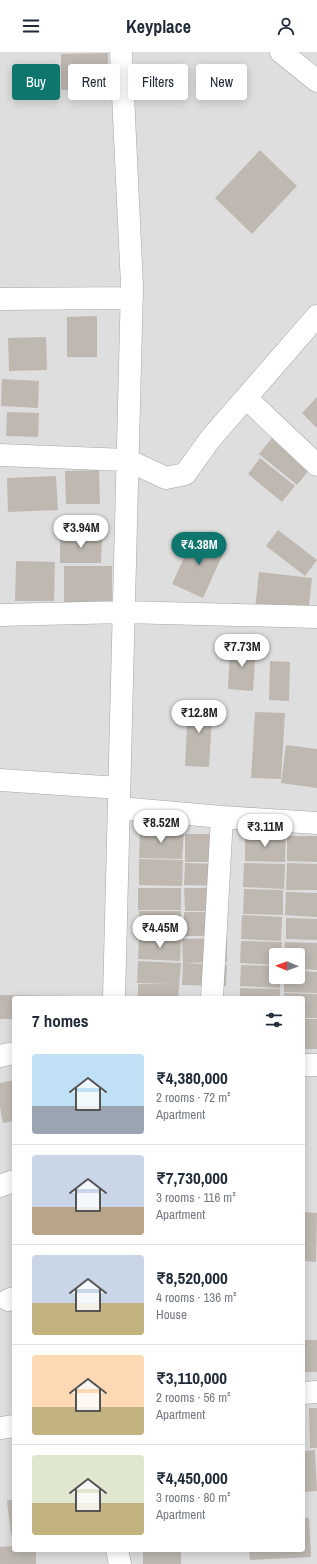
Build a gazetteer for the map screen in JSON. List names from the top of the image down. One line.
{"north":"left","page":{"header":"Keyplace","chip":["Buy","Rent","Filters","New"],"price":["₹3.94M","₹4.38M","₹7.73M","₹12.8M","₹8.52M","₹3.11M","₹4.45M"],"heading":"7 homes","list":[{"name":"₹4,380,000","note":"2 rooms · 72 m² · Apartment"},{"name":"₹7,730,000","note":"3 rooms · 116 m² · Apartment"},{"name":"₹8,520,000","note":"4 rooms · 136 m² · House"},{"name":"₹3,110,000","note":"2 rooms · 56 m² · Apartment"},{"name":"₹4,450,000","note":"3 rooms · 80 m² · Apartment"}]}}
